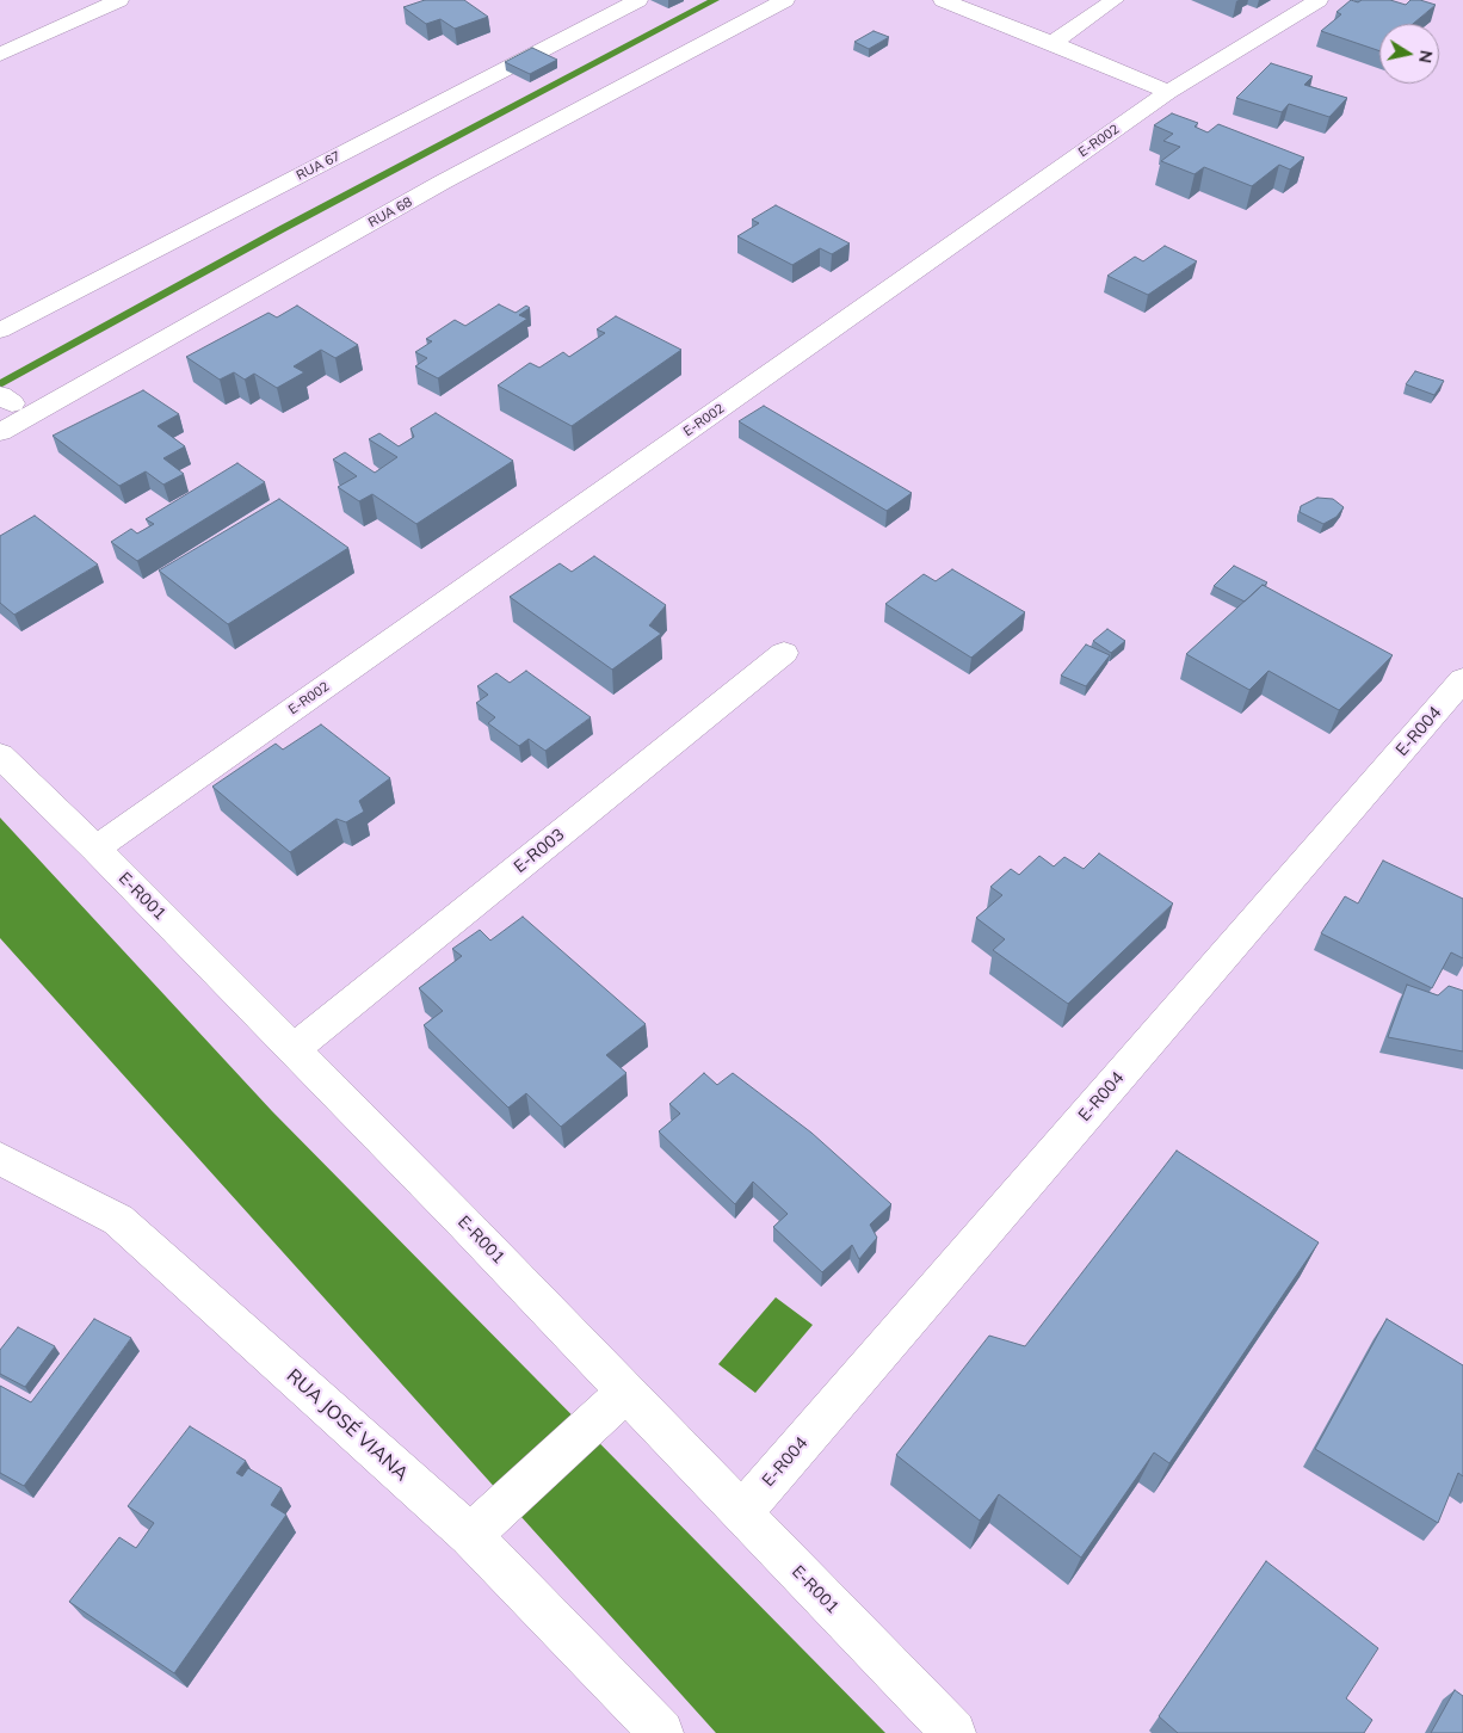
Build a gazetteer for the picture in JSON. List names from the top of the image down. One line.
{"streets":{"street":["E-R002","RUA 67","RUA 68","E-R004","E-R003","E-R001","RUA JOSÉ VIANA"]},"crossings":[["E-R002","E-R001"],["E-R004","E-R001"],["E-R003","E-R001"]],"north":"right"}
